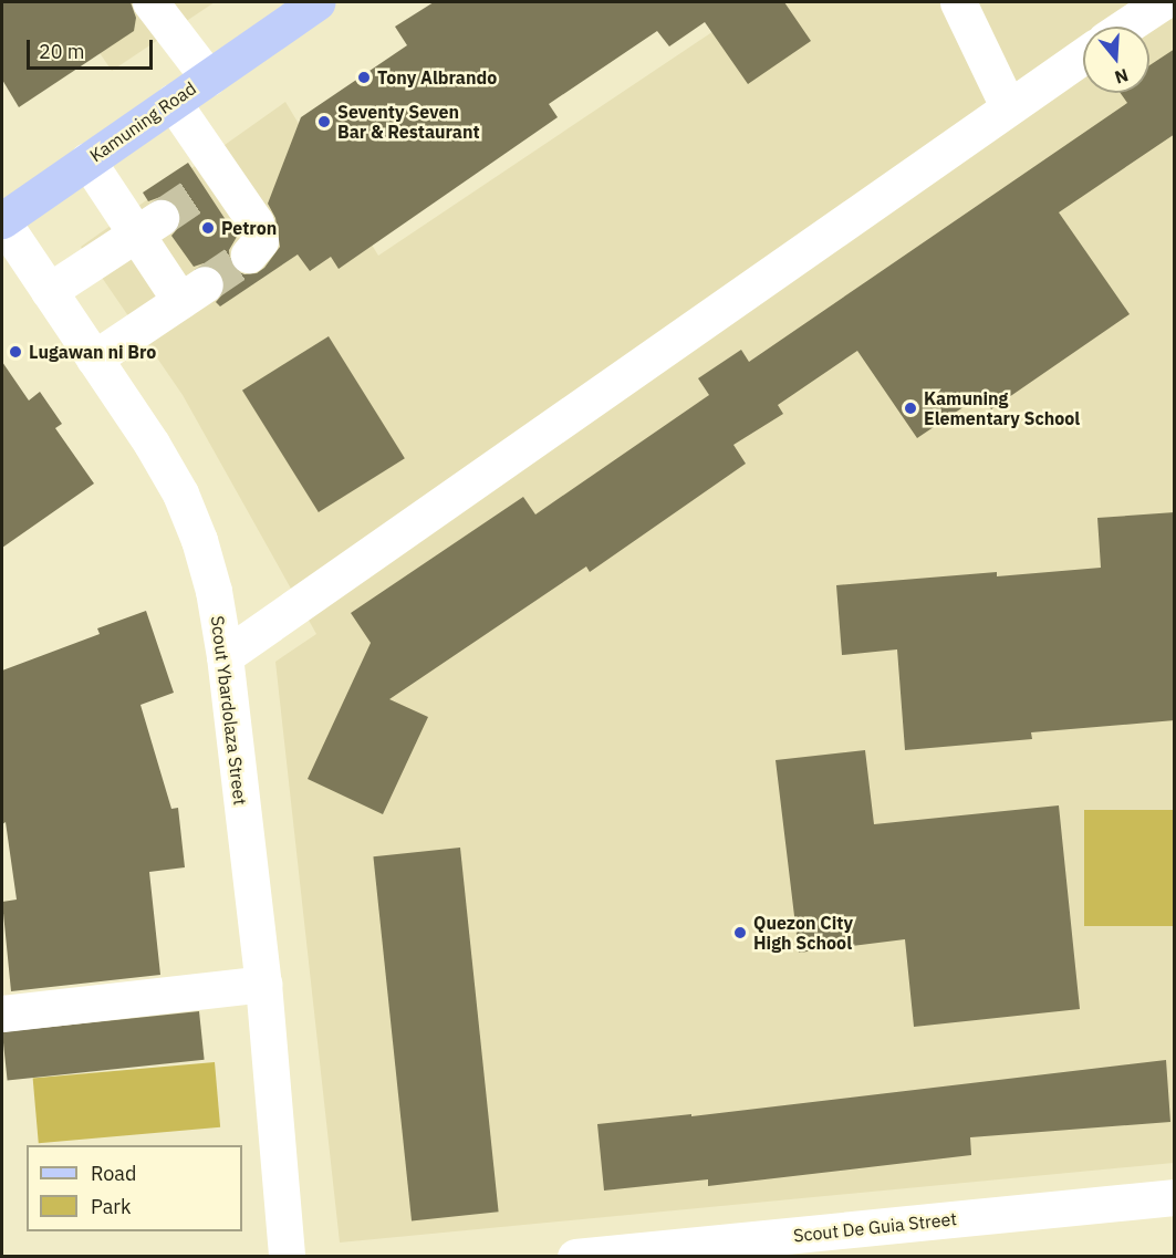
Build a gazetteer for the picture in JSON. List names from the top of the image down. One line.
{"streets":{"main road":["Kamuning Road"],"street":["Scout Ybardolaza Street","Scout De Guia Street"]},"crossings":[["Kamuning Road","Scout Ybardolaza Street"]],"places":["Tony Albrando","Seventy Seven Bar & Restaurant","Petron","Lugawan ni Bro","Kamuning Elementary School","Quezon City High School"],"legend":["Road","Park"],"scale_bar":"20 m","north":"bottom"}
